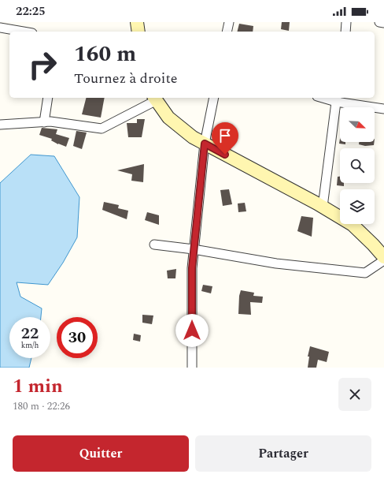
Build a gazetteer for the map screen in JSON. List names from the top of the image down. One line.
{"north":"bottom right","page":{"status":"22:25","turn":["160 m","Tournez à droite"],"speed":"22 km/h","limit":"30","heading":["1 min","180 m · 22:26"],"buttons":["Quitter","Partager"]}}
